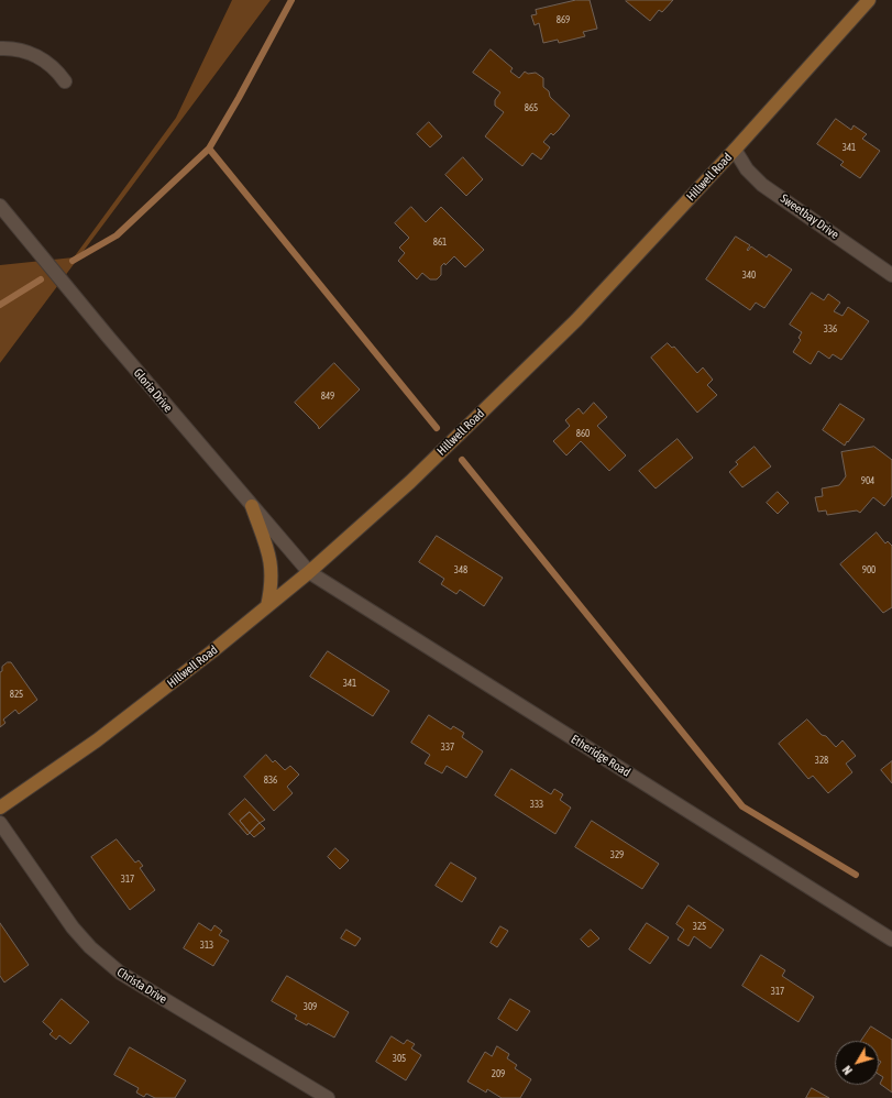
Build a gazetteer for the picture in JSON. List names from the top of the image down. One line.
{"streets":{"street":["Hillwell Road","Sweetbay Drive","Gloria Drive","Etheridge Road","Christa Drive"]},"crossings":[["Hillwell Road","Sweetbay Drive"],["Hillwell Road","Gloria Drive"],["Hillwell Road","Etheridge Road"],["Gloria Drive","Etheridge Road"]],"house_numbers":["869","865","341","861","340","336","849","860","904","348","900","341","825","337","328","836","333","329","317","325","313","317","309","305","209"],"north":"bottom left"}
